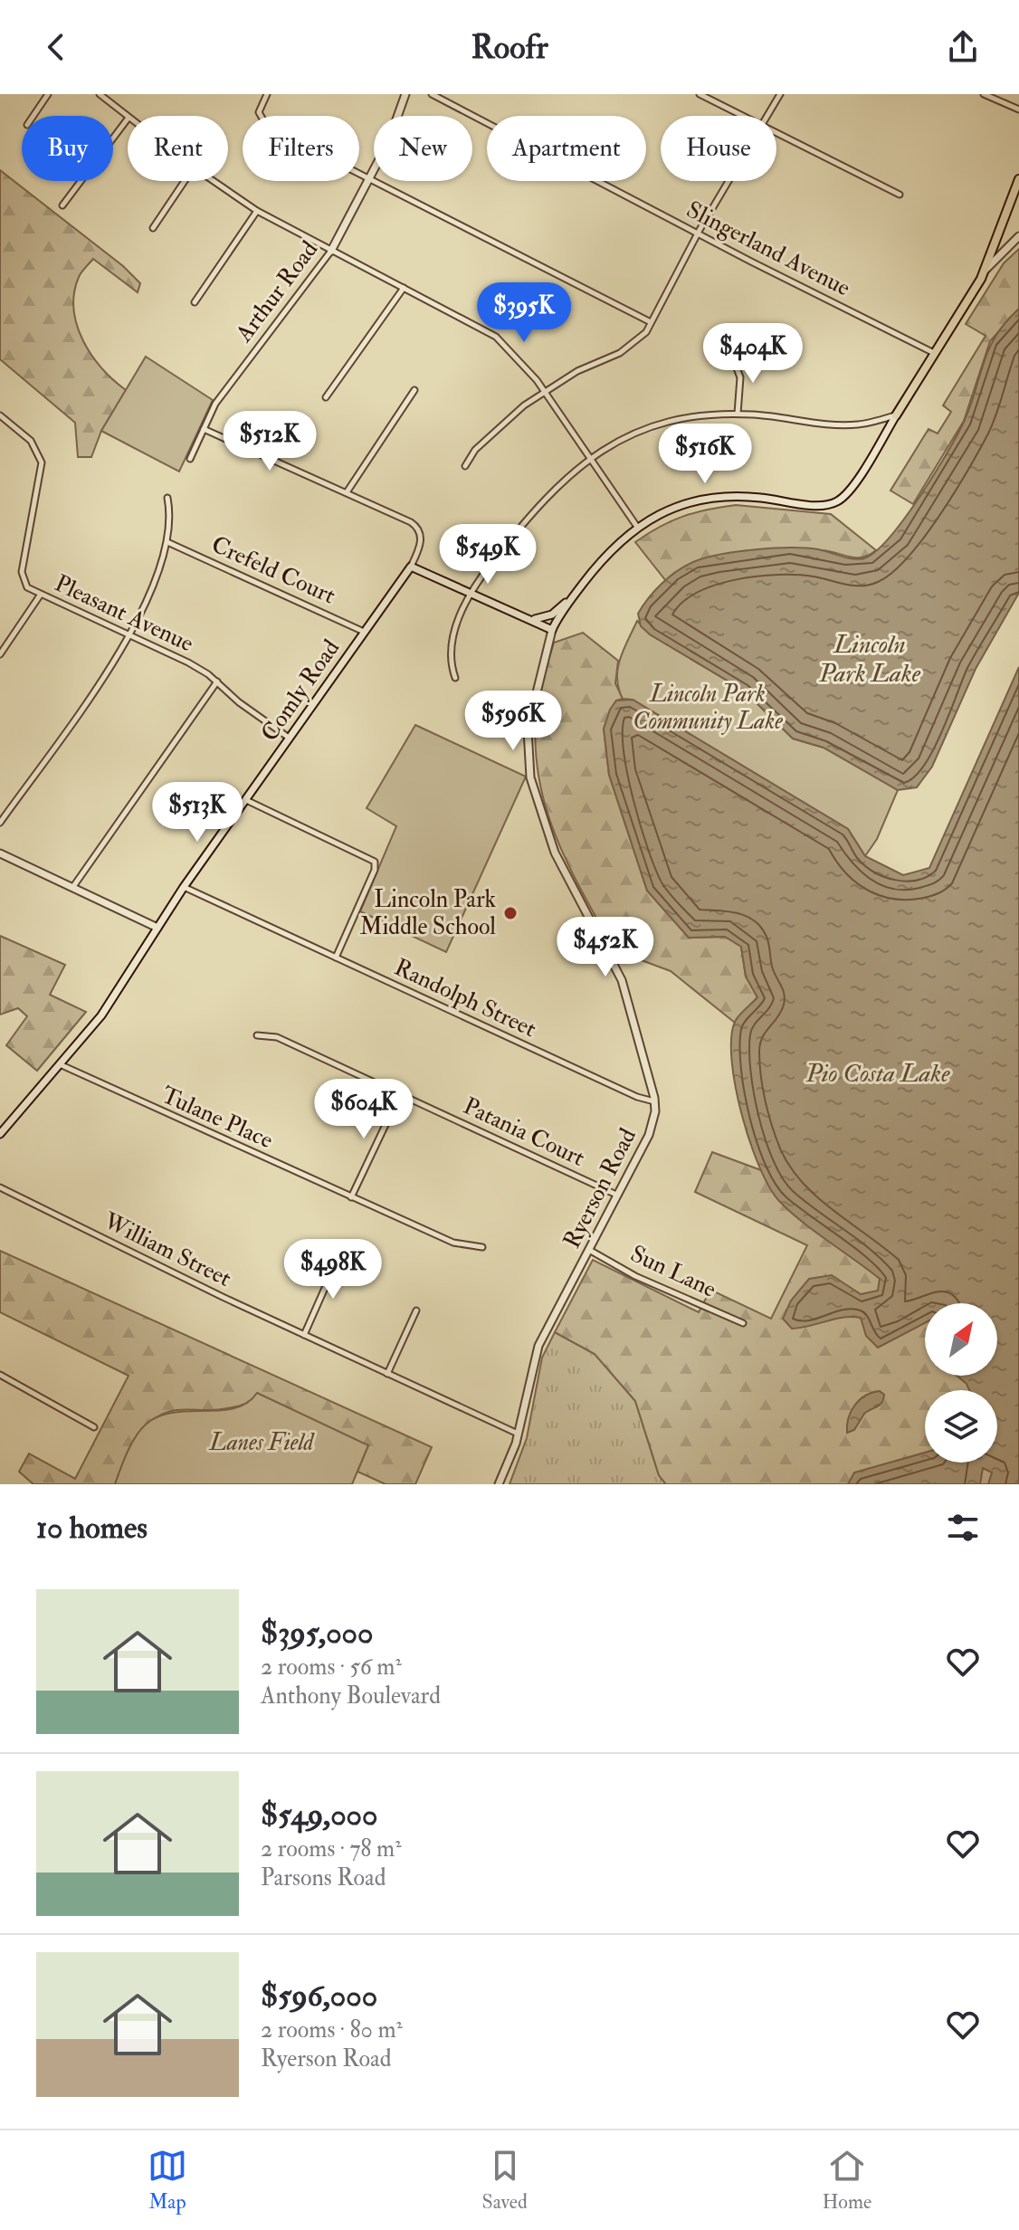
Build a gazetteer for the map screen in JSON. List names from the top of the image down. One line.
{"streets":{"main road":["Arthur Road","Comly Road","Ryerson Road"],"street":["Slingerland Avenue","Crefeld Court","Pleasant Avenue","Randolph Street","Tulane Place","Patania Court","William Street","Sun Lane"]},"crossings":[["Crefeld Court","Comly Road"],["Pleasant Avenue","Comly Road"],["Comly Road","Randolph Street"],["Comly Road","Tulane Place"],["Randolph Street","Ryerson Road"],["Patania Court","Ryerson Road"],["Ryerson Road","William Street"],["Ryerson Road","Sun Lane"]],"water":["Lincoln Park Lake","Pio Costa Lake"],"parks":["Lincoln Park Community Lake","Lanes Field"],"places":["Lincoln Park Middle School"],"north":"top right","page":{"header":"Roofr","chip":["Buy","Rent","Filters","New","Apartment","House"],"price":["$395K","$404K","$512K","$516K","$549K","$596K","$513K","$452K","$604K","$498K"],"heading":"10 homes","list":[{"name":"$395,000","note":"2 rooms · 56 m² · Anthony Boulevard"},{"name":"$549,000","note":"2 rooms · 78 m² · Parsons Road"},{"name":"$596,000","note":"2 rooms · 80 m² · Ryerson Road"}],"tabs":["Map","Saved","Home"]}}
